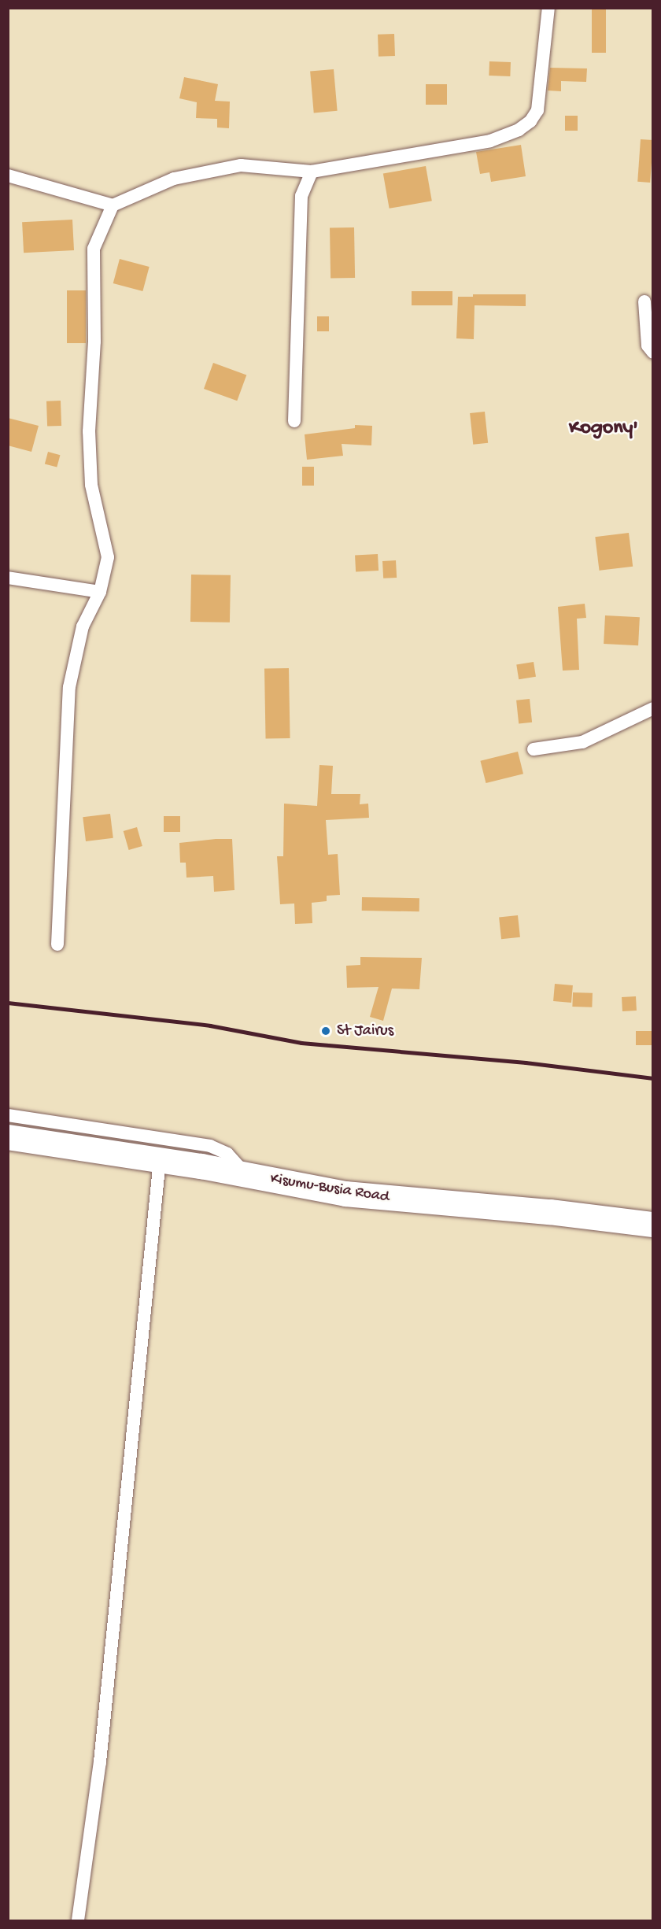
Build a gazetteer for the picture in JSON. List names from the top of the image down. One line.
{"streets":{"highway":["Kisumu-Busia Road"]},"districts":["Kogony'"],"places":["St Jairus"]}
